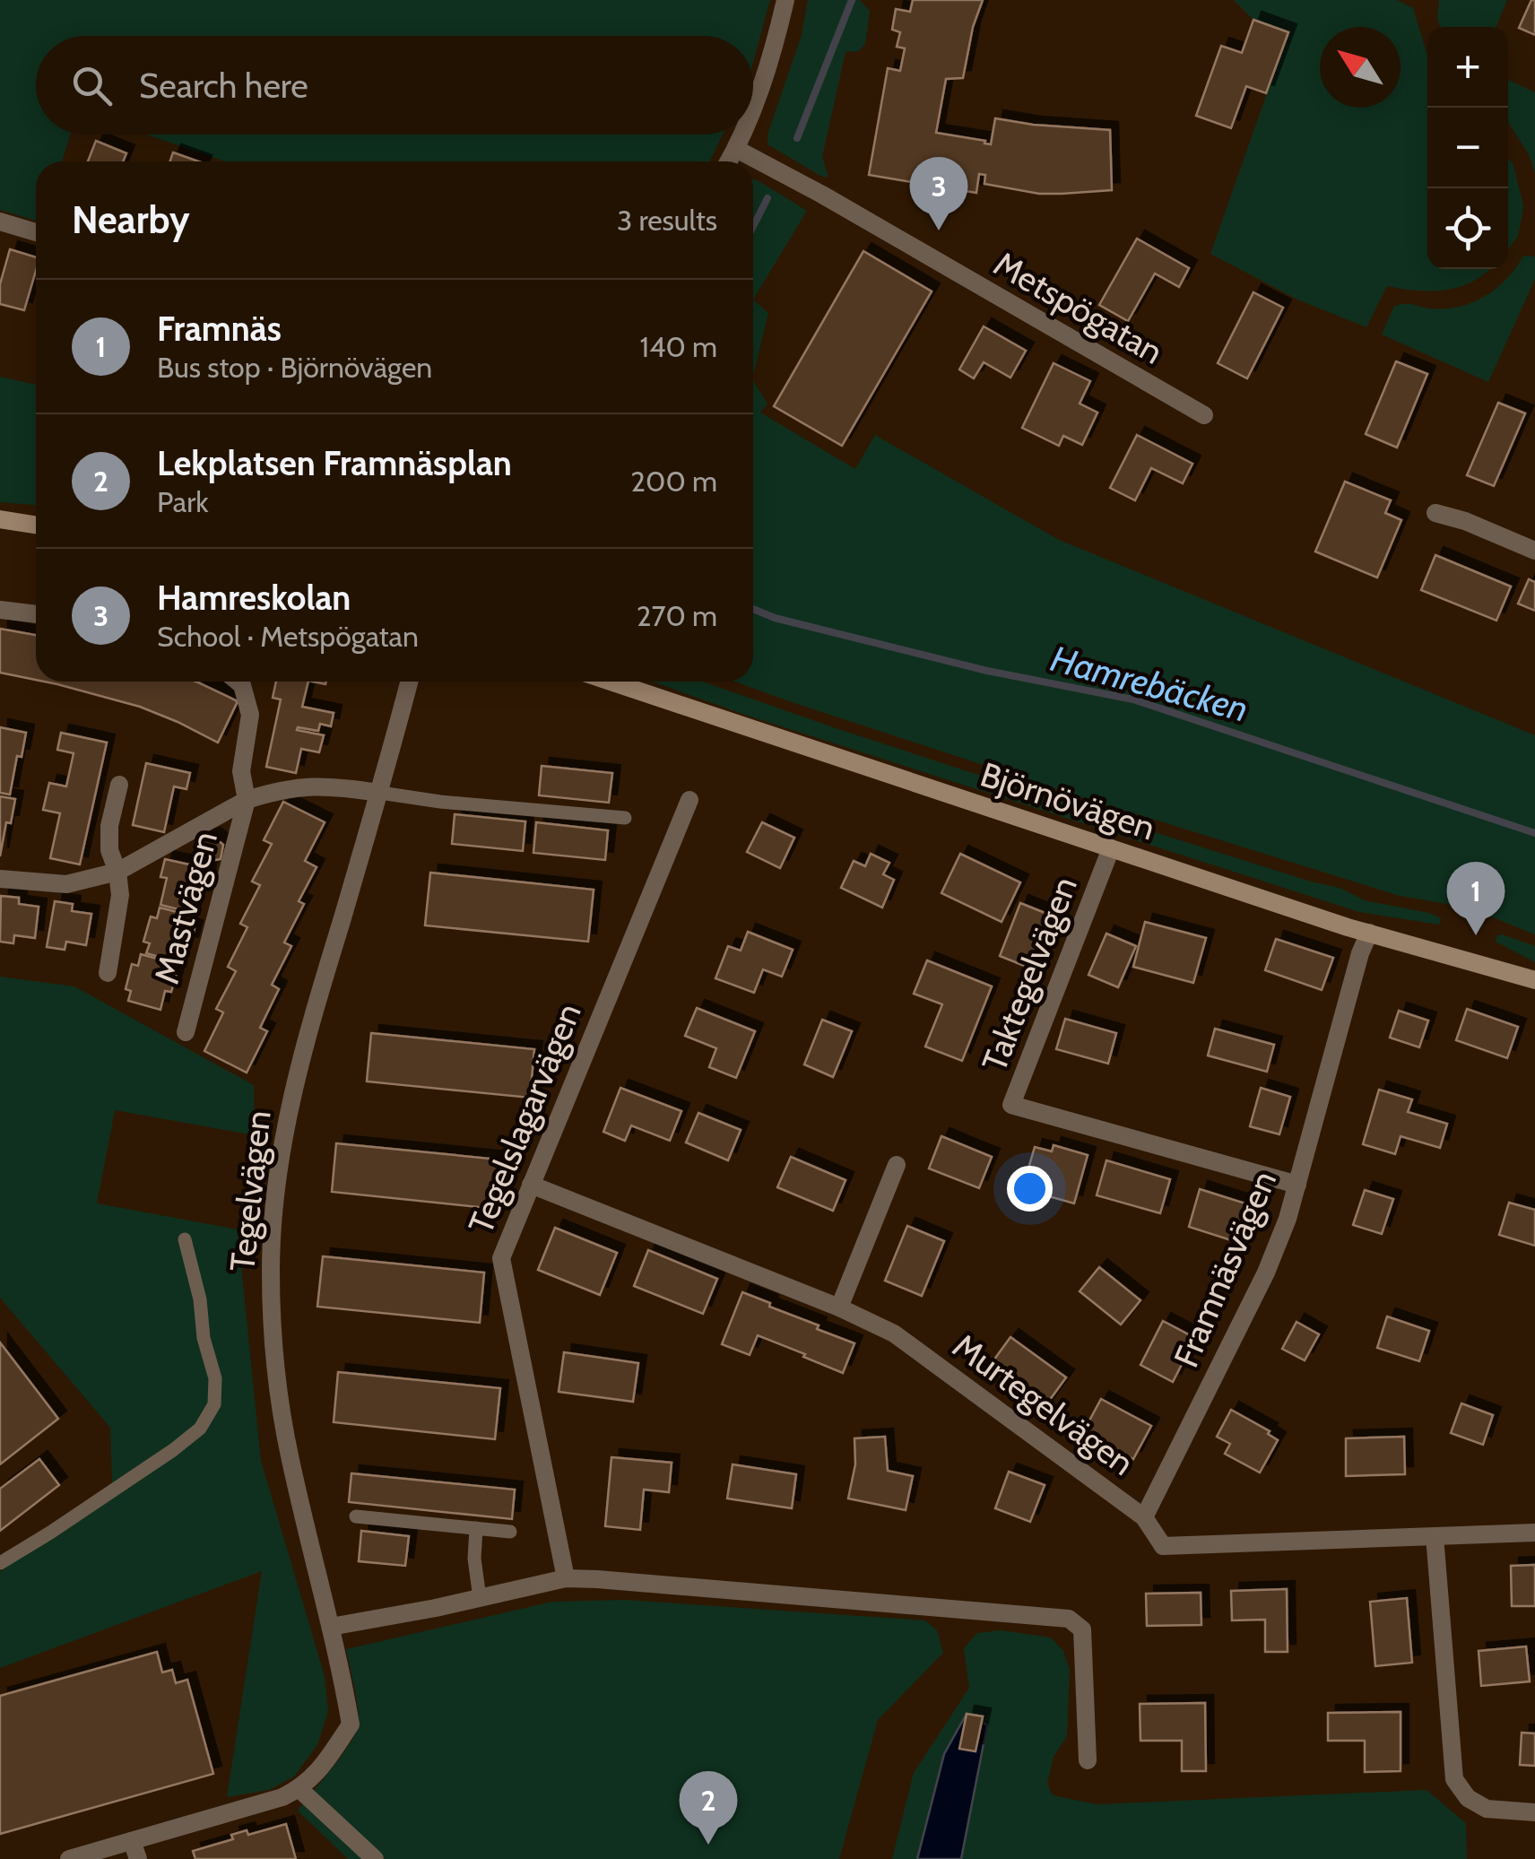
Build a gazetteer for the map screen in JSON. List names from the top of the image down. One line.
{"streets":{"main road":["Björnövägen"],"street":["Metspögatan","Mastvägen","Taktegelvägen","Tegelslagarvägen","Tegelvägen","Framnäsvägen","Murtegelvägen"]},"crossings":[["Björnövägen","Taktegelvägen"],["Björnövägen","Framnäsvägen"],["Mastvägen","Tegelvägen"],["Taktegelvägen","Framnäsvägen"],["Tegelslagarvägen","Murtegelvägen"],["Framnäsvägen","Murtegelvägen"]],"water":["Hamrebäcken"],"north":"top left","page":{"map_buttons":["+","−"],"search":"Search here","pins":["3","1","2"],"heading":["Nearby","3 results"],"list":[{"mark":"1","name":"Framnäs","note":"Bus stop · Björnövägen","value":"140 m"},{"mark":"2","name":"Lekplatsen Framnäsplan","note":"Park","value":"200 m"},{"mark":"3","name":"Hamreskolan","note":"School · Metspögatan","value":"270 m"}]}}
